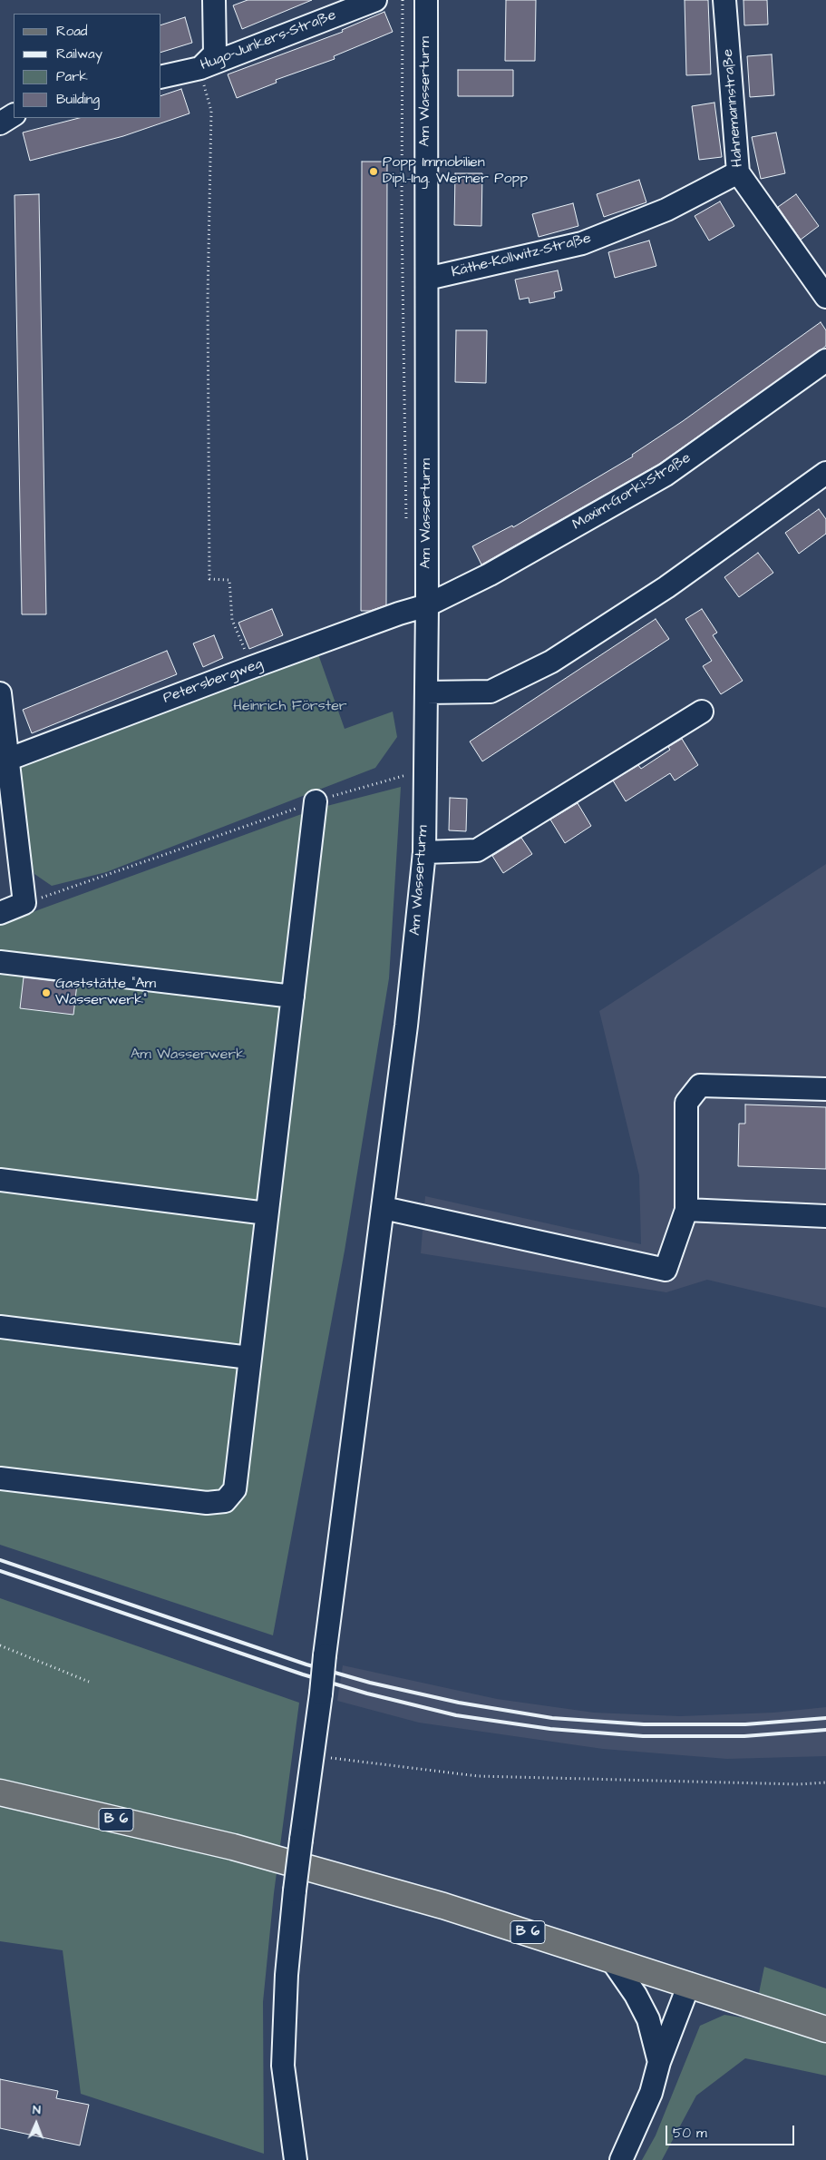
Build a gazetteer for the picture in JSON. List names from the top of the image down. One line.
{"streets":{"main road":["B 6"],"street":["Hugo-Junkers-Straße","Am Wasserturm","Hahnemannstraße","Käthe-Kollwitz-Straße","Maxim-Gorki-Straße","Petersbergweg"]},"crossings":[["Am Wasserturm","Käthe-Kollwitz-Straße"],["Am Wasserturm","Maxim-Gorki-Straße"],["Am Wasserturm","Petersbergweg"],["Hahnemannstraße","Käthe-Kollwitz-Straße"],["Maxim-Gorki-Straße","Petersbergweg"]],"parks":["Heinrich Förster","Am Wasserwerk"],"places":["Popp Immobilien Dipl.-Ing. Werner Popp","Gaststätte \"Am Wasserwerk\""],"legend":["Road","Railway","Park","Building"],"scale_bar":"50 m","north":"top"}
